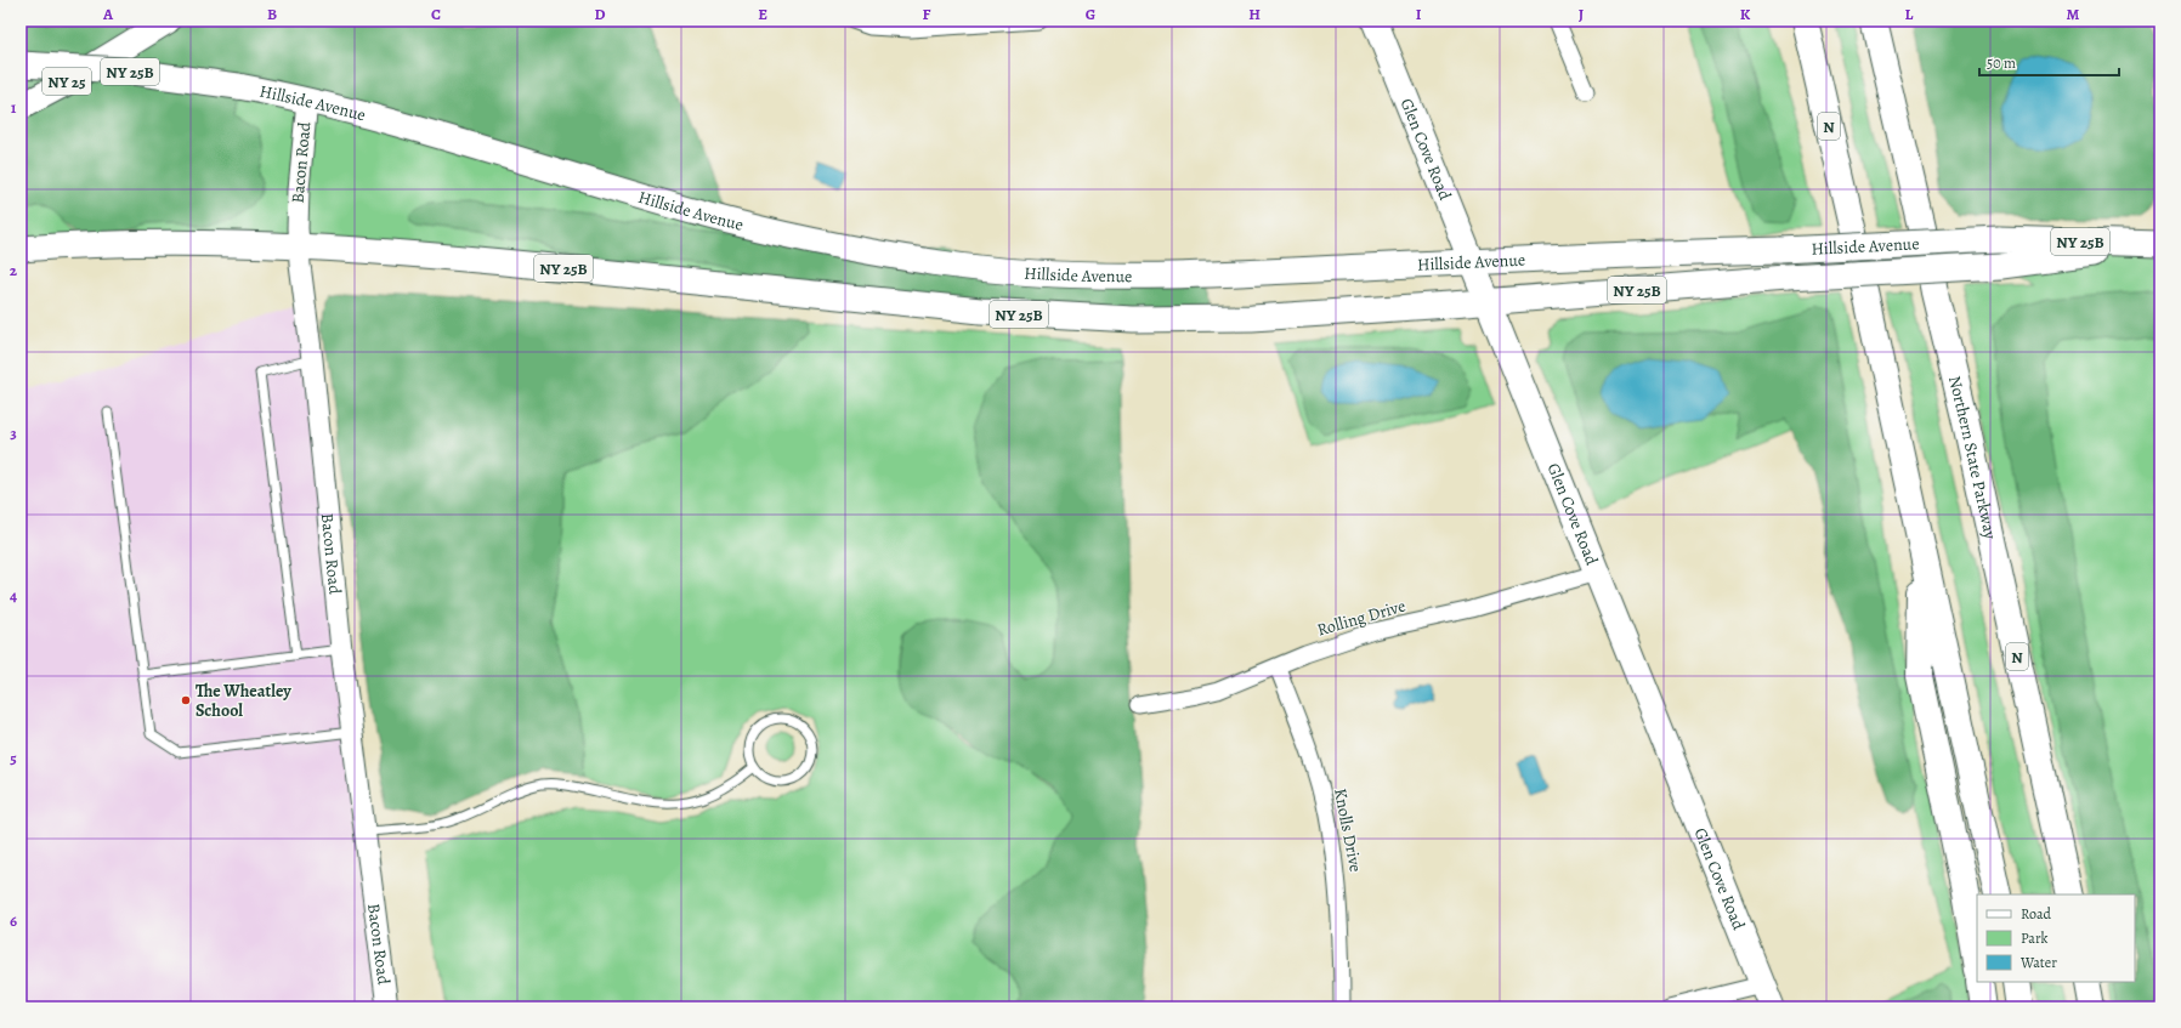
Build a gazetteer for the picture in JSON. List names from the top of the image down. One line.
{"streets":{"highway":["N","Northern State Parkway"],"main road":["NY 25B","NY 25","Hillside Avenue","Glen Cove Road"],"street":["Bacon Road","Rolling Drive","Knolls Drive"]},"crossings":[["Hillside Avenue","Glen Cove Road"],["Hillside Avenue","Bacon Road"],["Glen Cove Road","Rolling Drive"],["Rolling Drive","Knolls Drive"]],"places":["The Wheatley School"],"legend":["Road","Park","Water"],"scale_bar":"50 m","grid":{"columns":["A","B","C","D","E","F","G","H","I","J","K","L","M"],"rows":["1","2","3","4","5","6"]}}
